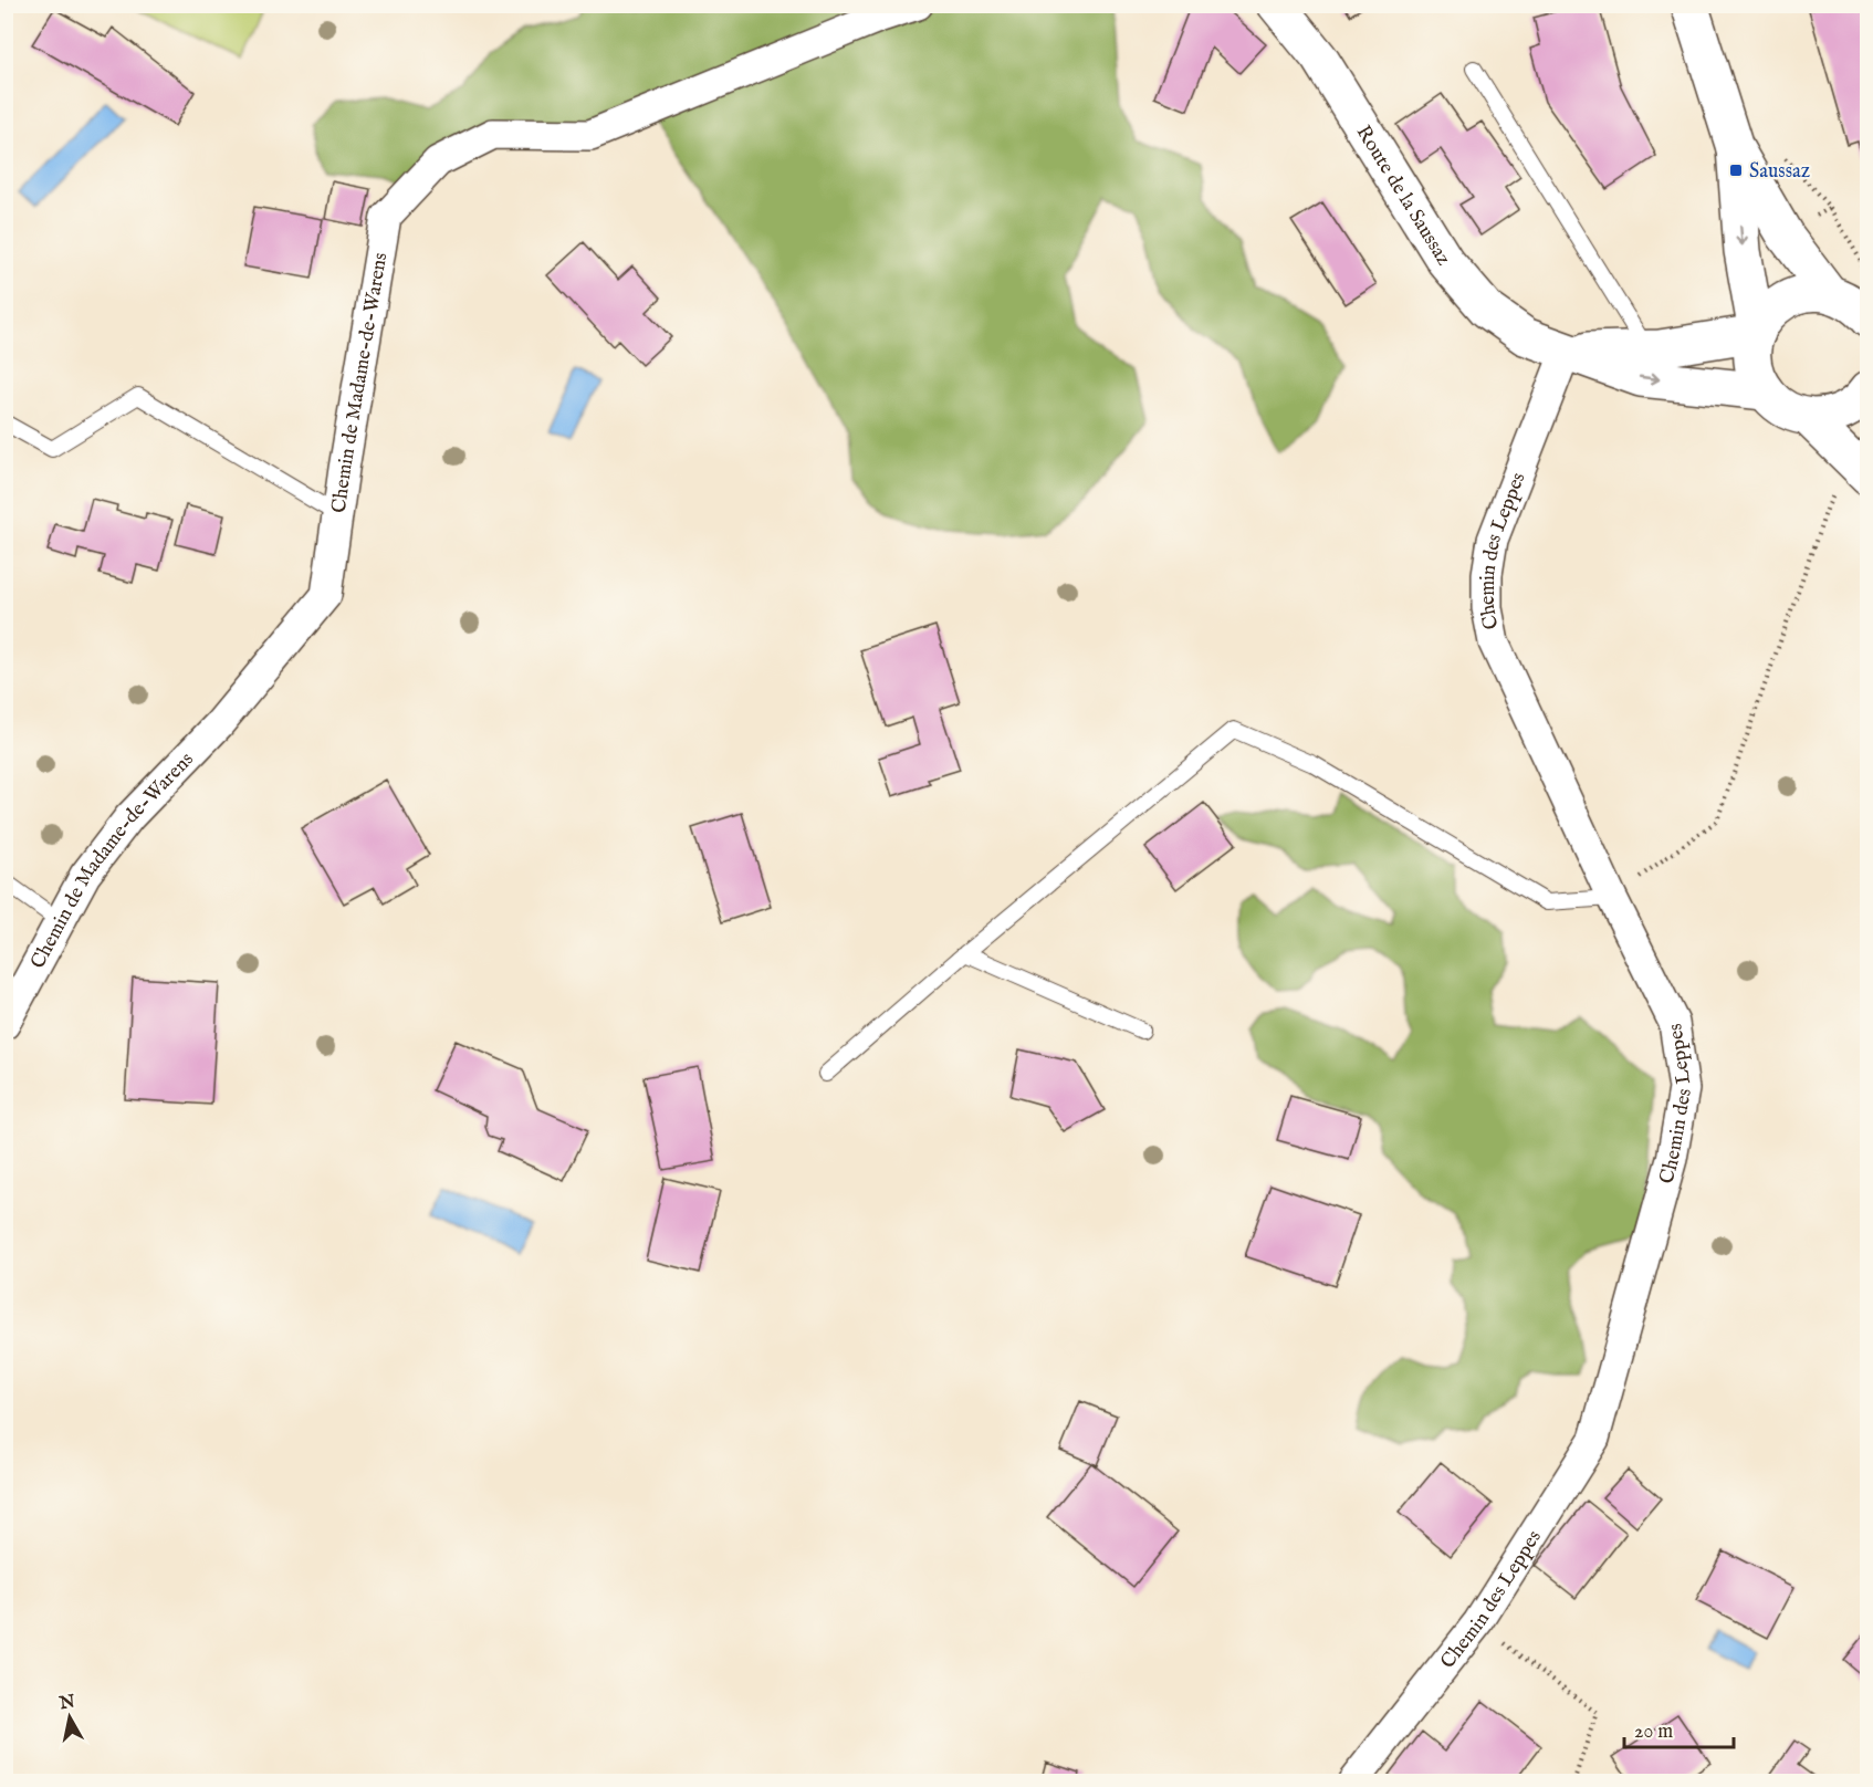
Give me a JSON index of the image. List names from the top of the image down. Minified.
{"streets":{"main road":["Route de la Saussaz"],"street":["Chemin de Madame-de-Warens","Chemin des Leppes"]},"crossings":[["Route de la Saussaz","Chemin des Leppes"]],"places":{"transit":["Saussaz"]},"scale_bar":"20 m","north":"top"}
